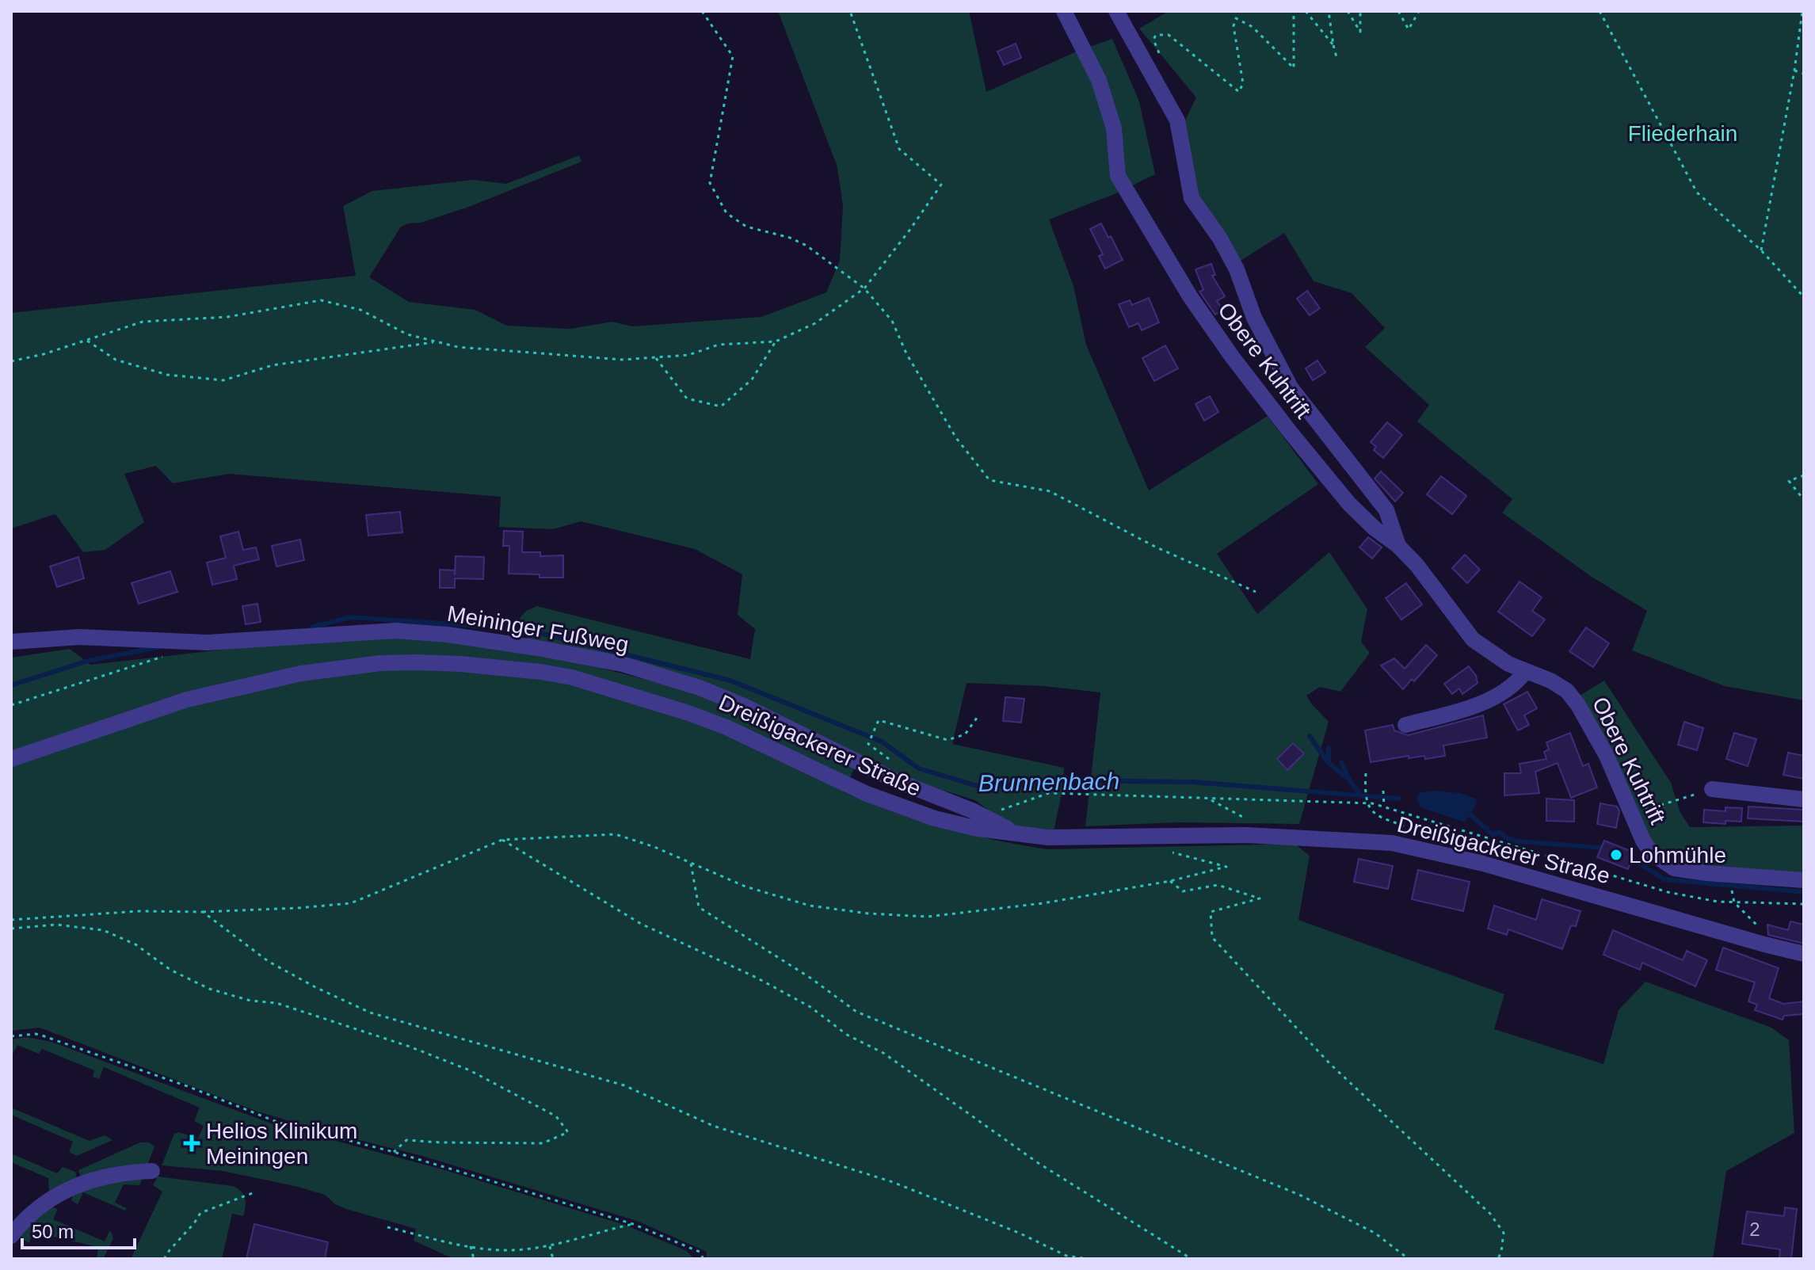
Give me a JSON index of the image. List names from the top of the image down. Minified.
{"streets":{"street":["Obere Kuhtrift","Meininger Fußweg","Dreißigackerer Straße"]},"crossings":[["Meininger Fußweg","Dreißigackerer Straße"]],"water":["Brunnenbach"],"parks":["Fliederhain"],"places":{"other":["Lohmühle"],"health":["Helios Klinikum Meiningen"]},"house_numbers":["2"],"scale_bar":"50 m"}
